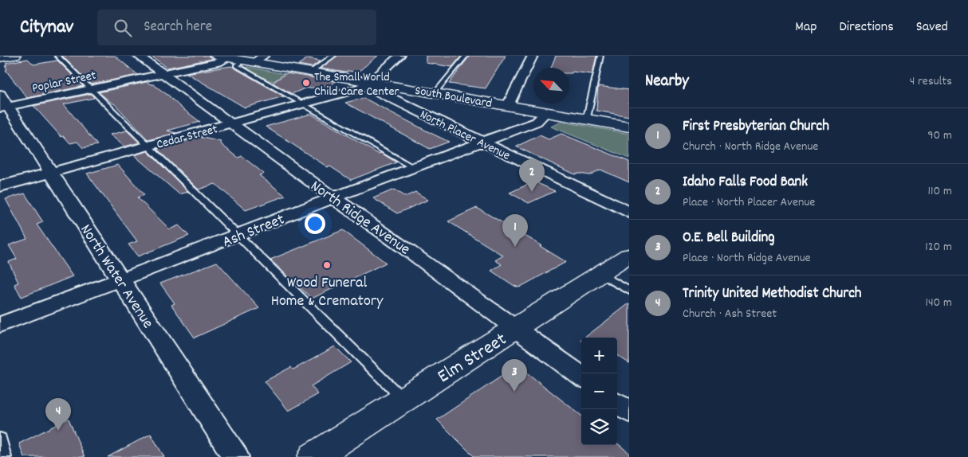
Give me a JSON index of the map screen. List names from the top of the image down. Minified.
{"streets":{"street":["Poplar Street","South Boulevard","North Placer Avenue","Cedar Street","North Ridge Avenue","Ash Street","North Water Avenue","Elm Street"]},"crossings":[["Poplar Street","South Boulevard"],["Poplar Street","North Ridge Avenue"],["Poplar Street","North Water Avenue"],["South Boulevard","North Placer Avenue"],["South Boulevard","Cedar Street"],["South Boulevard","Ash Street"],["North Placer Avenue","Cedar Street"],["North Placer Avenue","Ash Street"],["Cedar Street","North Ridge Avenue"],["Cedar Street","North Water Avenue"],["North Ridge Avenue","Ash Street"],["North Ridge Avenue","Elm Street"],["Ash Street","North Water Avenue"]],"places":["The Small World Child Care Center","Wood Funeral Home & Crematory"],"north":"top left","page":{"header":"Citynav","search":"Search here","nav":["Map","Directions","Saved"],"heading":["Nearby","4 results"],"list":[{"mark":"1","name":"First Presbyterian Church","note":"Church · North Ridge Avenue","value":"90 m"},{"mark":"2","name":"Idaho Falls Food Bank","note":"Place · North Placer Avenue","value":"110 m"},{"mark":"3","name":"O.E. Bell Building","note":"Place · North Ridge Avenue","value":"120 m"},{"mark":"4","name":"Trinity United Methodist Church","note":"Church · Ash Street","value":"140 m"}],"pins":["2","1","3","4"],"map_buttons":["+","−"]}}
